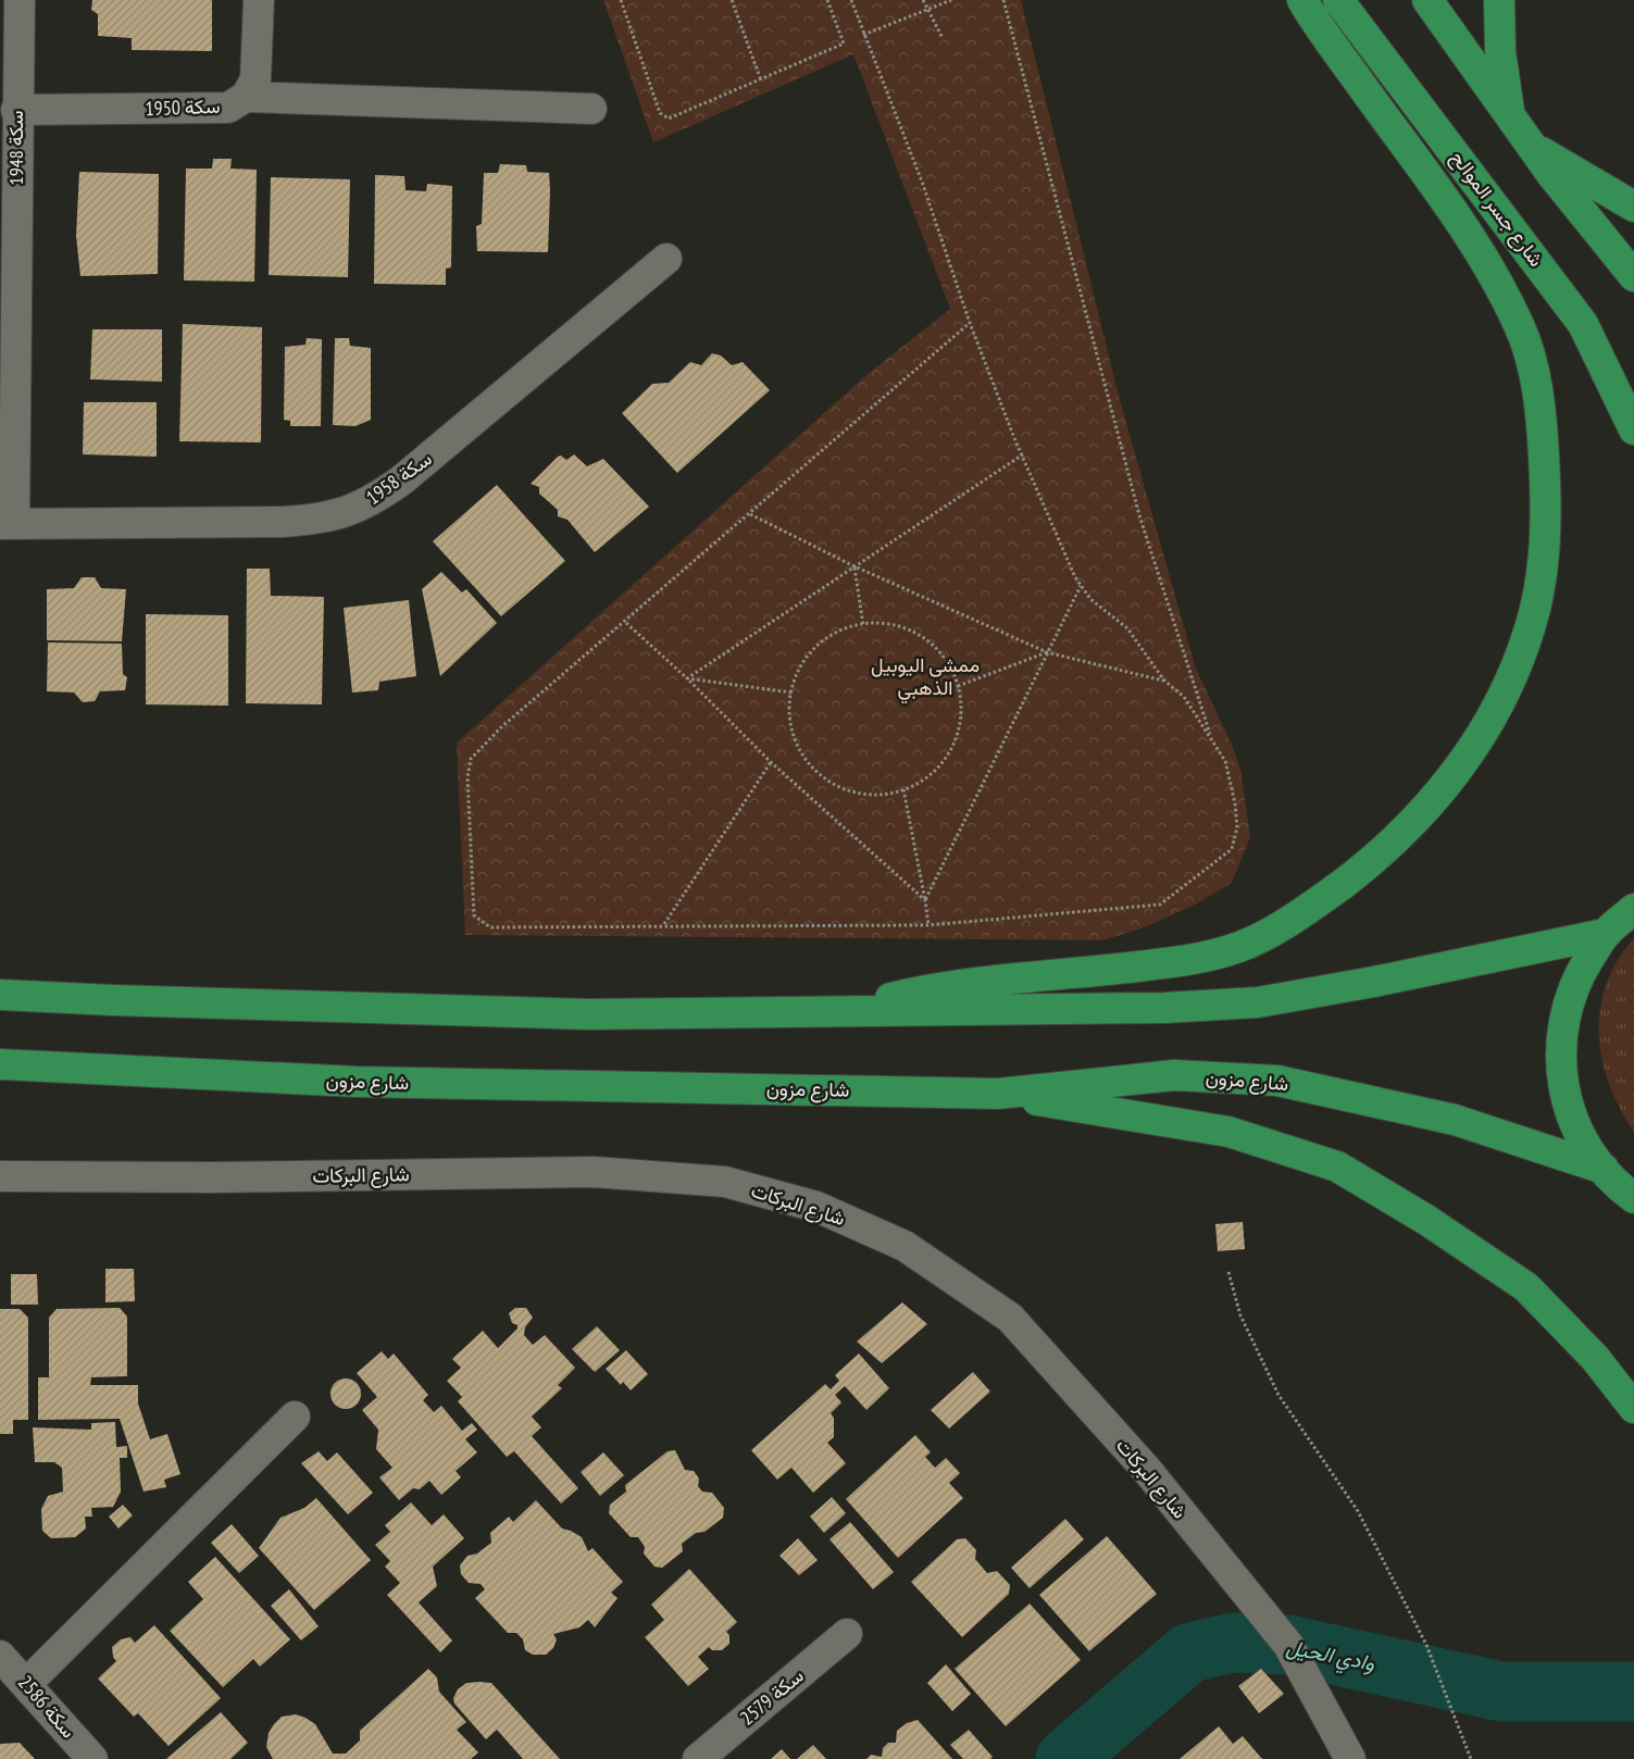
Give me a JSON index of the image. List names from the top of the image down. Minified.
{"streets":{"main road":["شارع جسر الموالح","شارع مزون"],"street":["سكة 1950","سكة 1948","سكة 1958","شارع البركات","سكة 2579","سكة 2586"]},"crossings":[["سكة 1950","سكة 1948"],["سكة 1948","سكة 1958"]],"water":["وادي الحيل"],"parks":["ممشى اليوبيل الذهبي"]}
